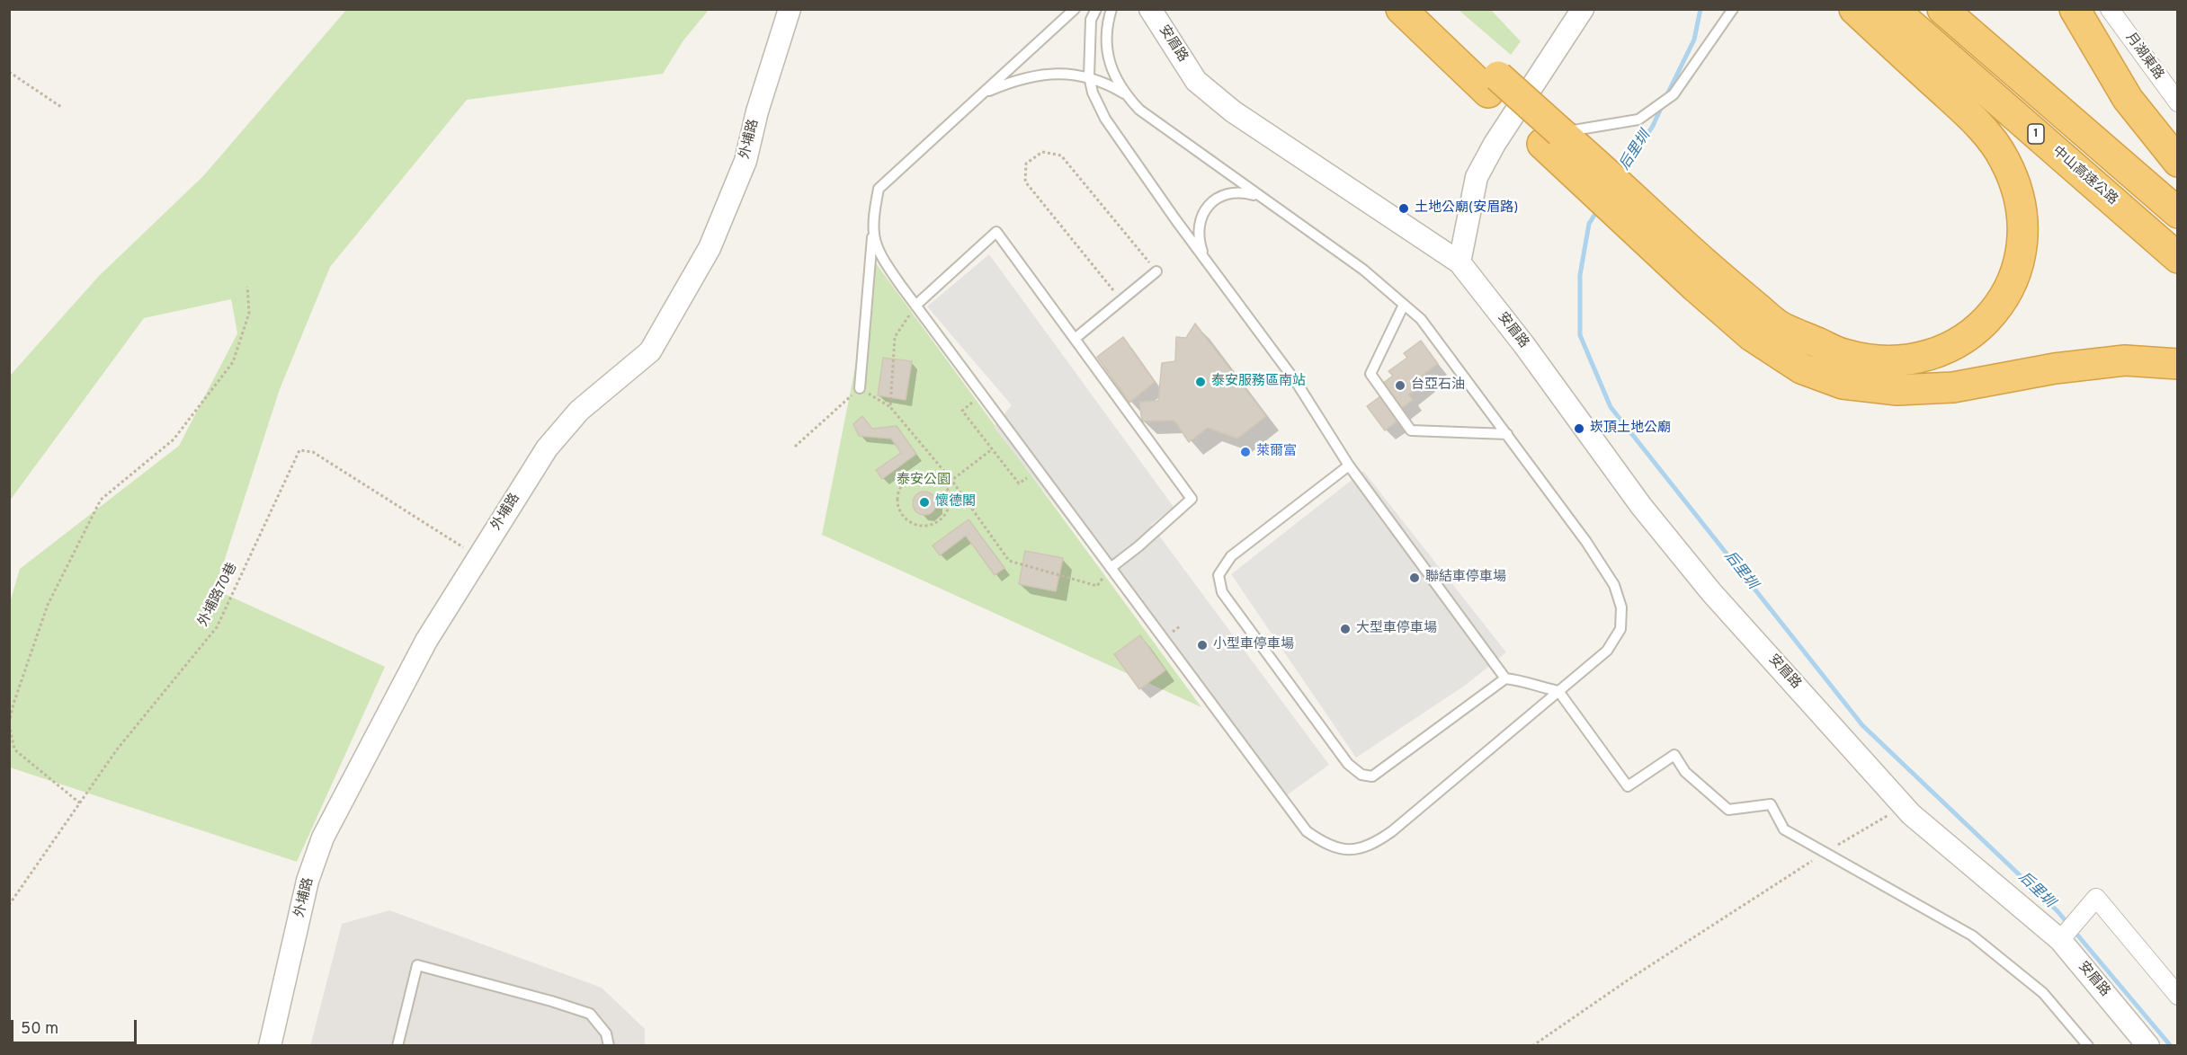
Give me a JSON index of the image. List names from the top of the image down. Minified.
{"streets":{"highway":["1","中山高速公路"],"street":["安眉路","月湖東路","外埔路"],"path":["外埔路70巷"]},"crossings":[["外埔路","外埔路70巷"]],"water":["后里圳"],"parks":["泰安公園"],"places":["土地公廟(安眉路)","泰安服務區南站","台亞石油","崁頂土地公廟","萊爾富","懷德閣","聯結車停車場","大型車停車場","小型車停車場"],"scale_bar":"50 m"}
